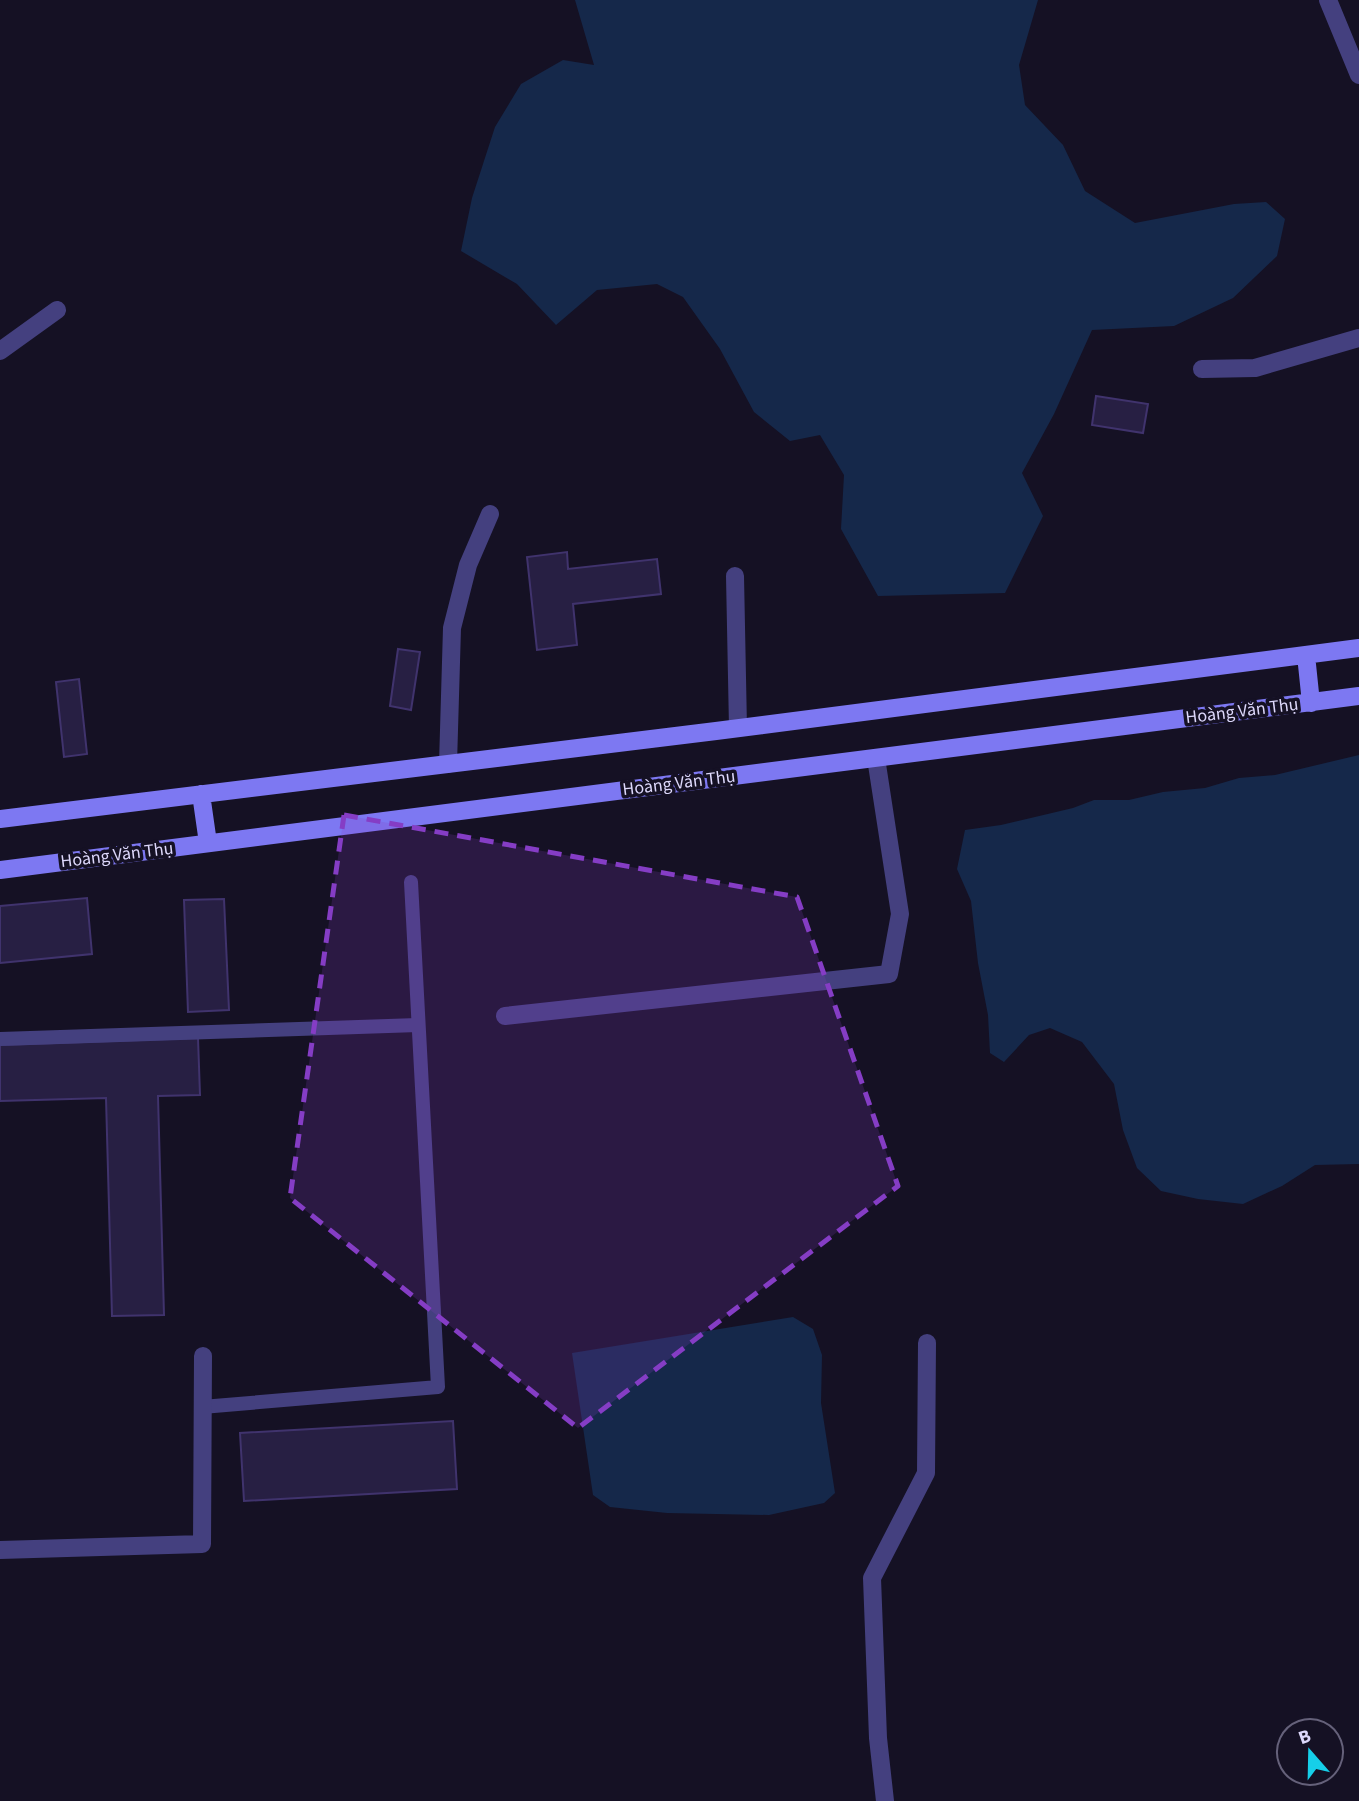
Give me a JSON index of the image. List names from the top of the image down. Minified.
{"streets":{"main road":["Hoàng Văn Thụ"]},"north":"top"}
